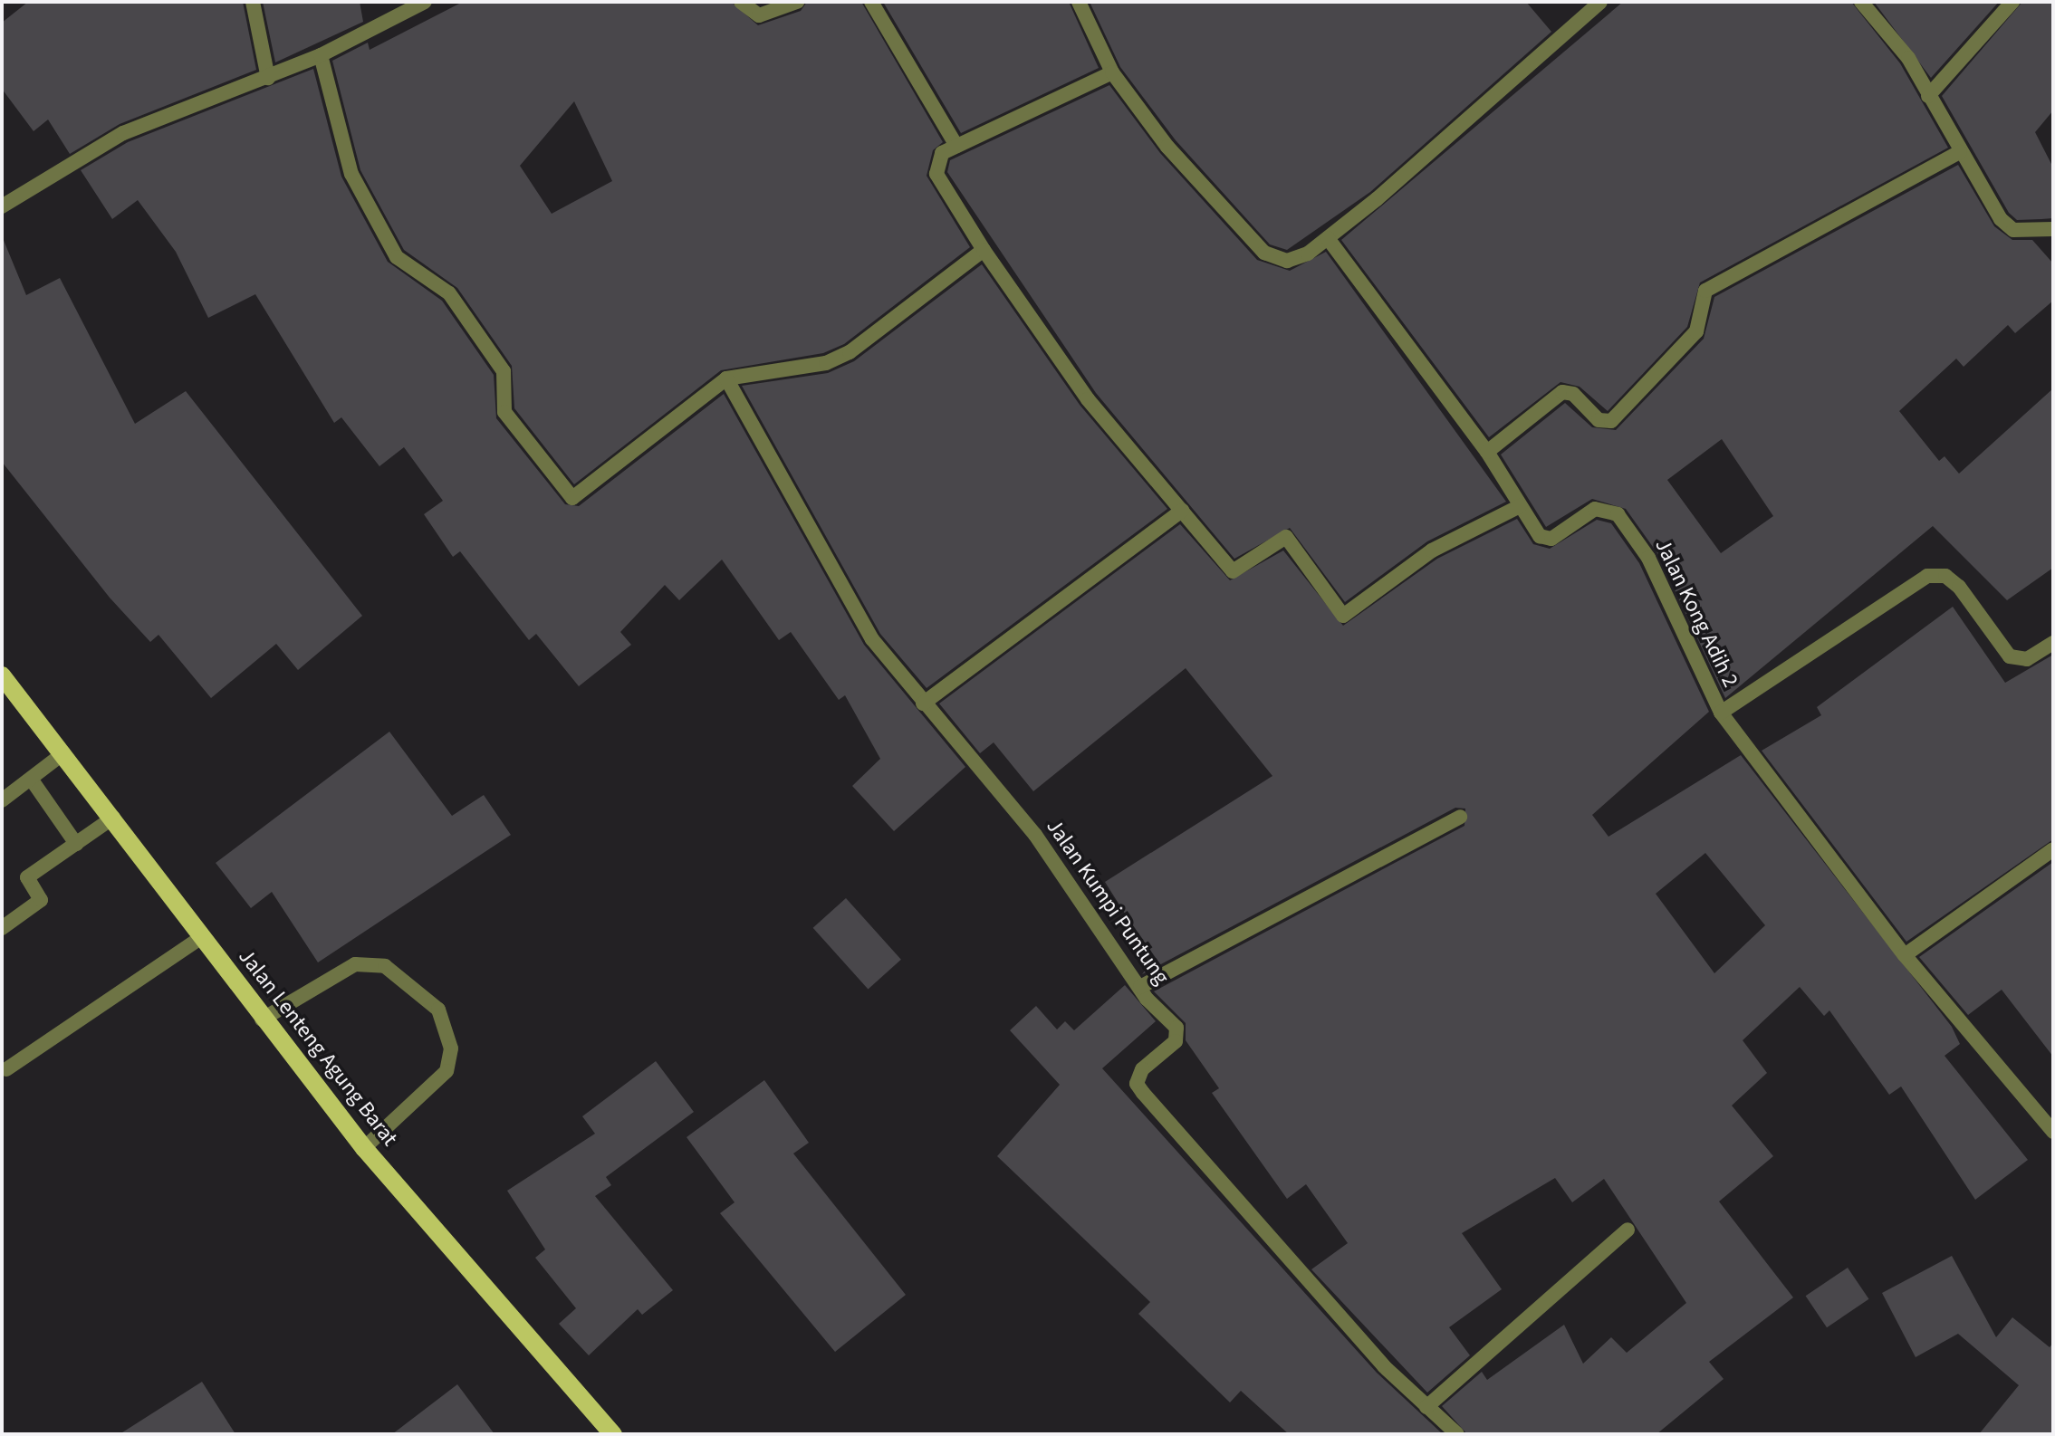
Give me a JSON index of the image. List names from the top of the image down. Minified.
{"streets":{"main road":["Jalan Lenteng Agung Barat"],"street":["Jalan Kong Adih 2","Jalan Kumpi Puntung"]}}
